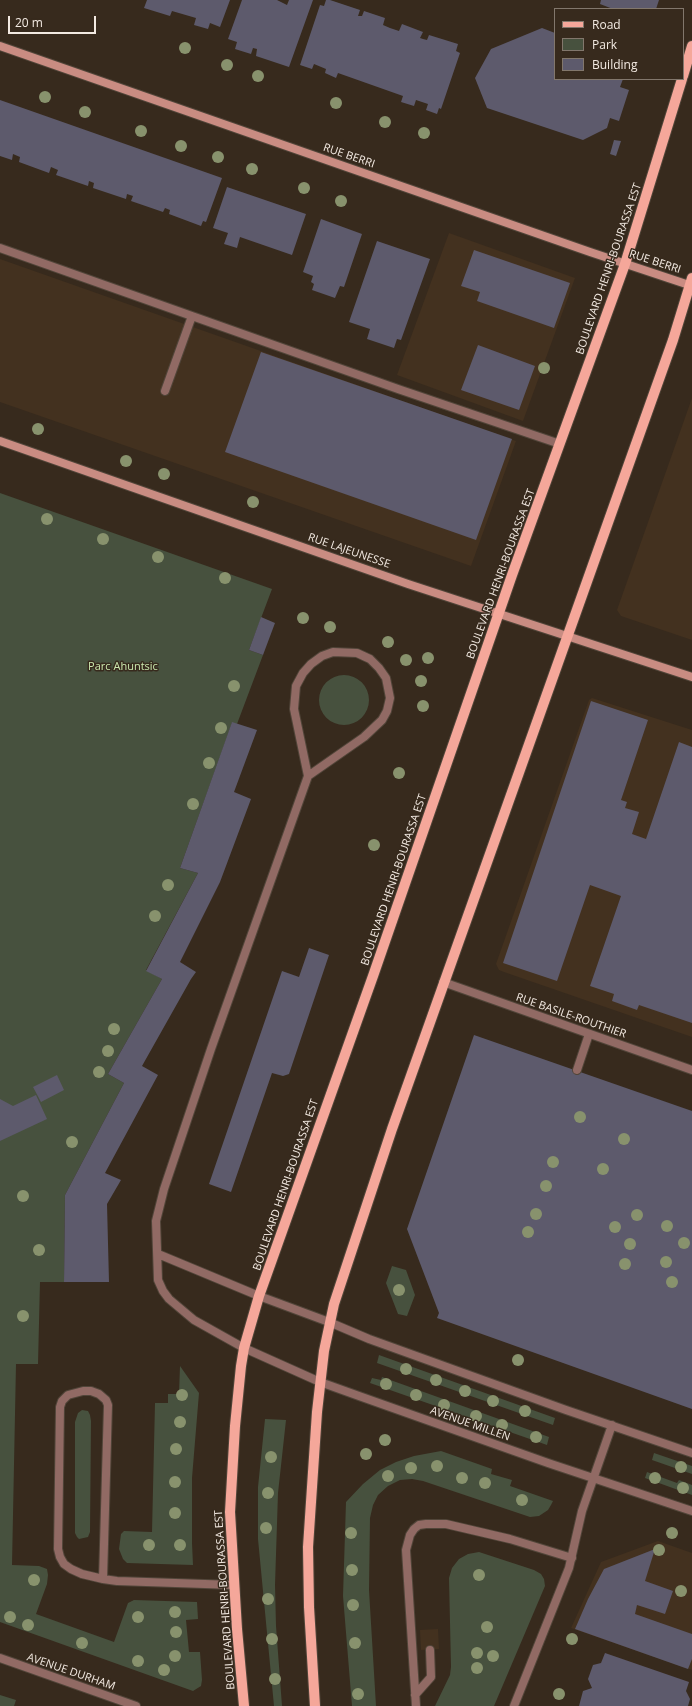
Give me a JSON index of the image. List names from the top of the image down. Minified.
{"streets":{"main road":["RUE BERRI","BOULEVARD HENRI-BOURASSA EST","RUE LAJEUNESSE"],"street":["RUE BASILE-ROUTHIER","AVENUE MILLEN","AVENUE DURHAM"]},"crossings":[["RUE BERRI","BOULEVARD HENRI-BOURASSA EST"],["BOULEVARD HENRI-BOURASSA EST","RUE LAJEUNESSE"],["BOULEVARD HENRI-BOURASSA EST","AVENUE MILLEN"]],"parks":["Parc Ahuntsic"],"legend":["Road","Park","Building"],"scale_bar":"20 m"}
